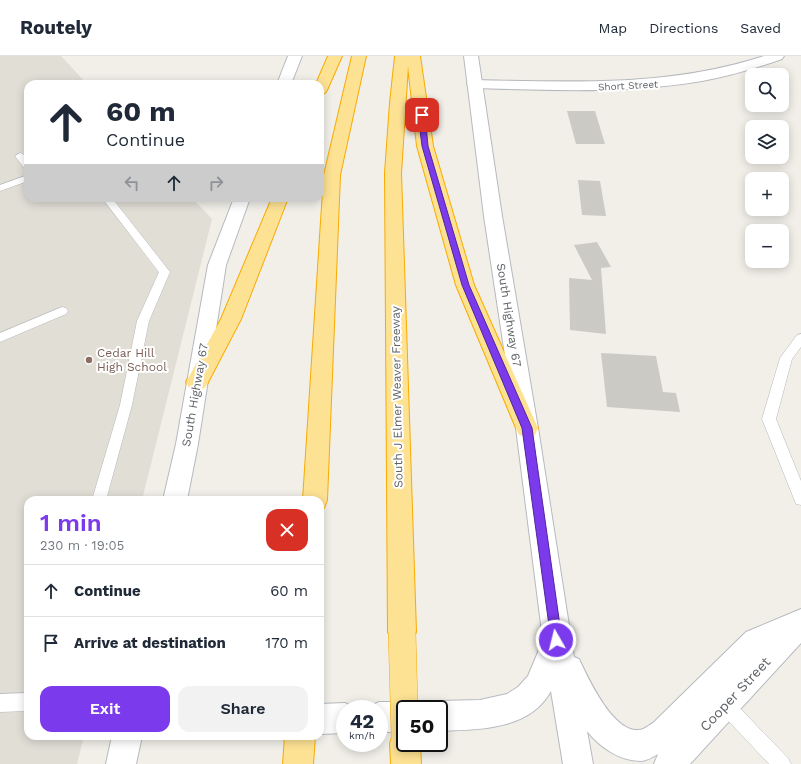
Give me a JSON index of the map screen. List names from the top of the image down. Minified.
{"streets":{"highway":["South J Elmer Weaver Freeway"],"main road":["Short Street","South Highway 67","Cooper Street"]},"crossings":[["Short Street","South Highway 67"]],"places":["Cedar Hill High School"],"page":{"header":"Routely","nav":["Map","Directions","Saved"],"map_buttons":["+","−"],"turn":["60 m","Continue"],"heading":["1 min","230 m · 19:05"],"list":[{"name":"Continue","value":"60 m"},{"name":"Arrive at destination","value":"170 m"}],"buttons":["Exit","Share"],"speed":"42 km/h","limit":"50"}}
